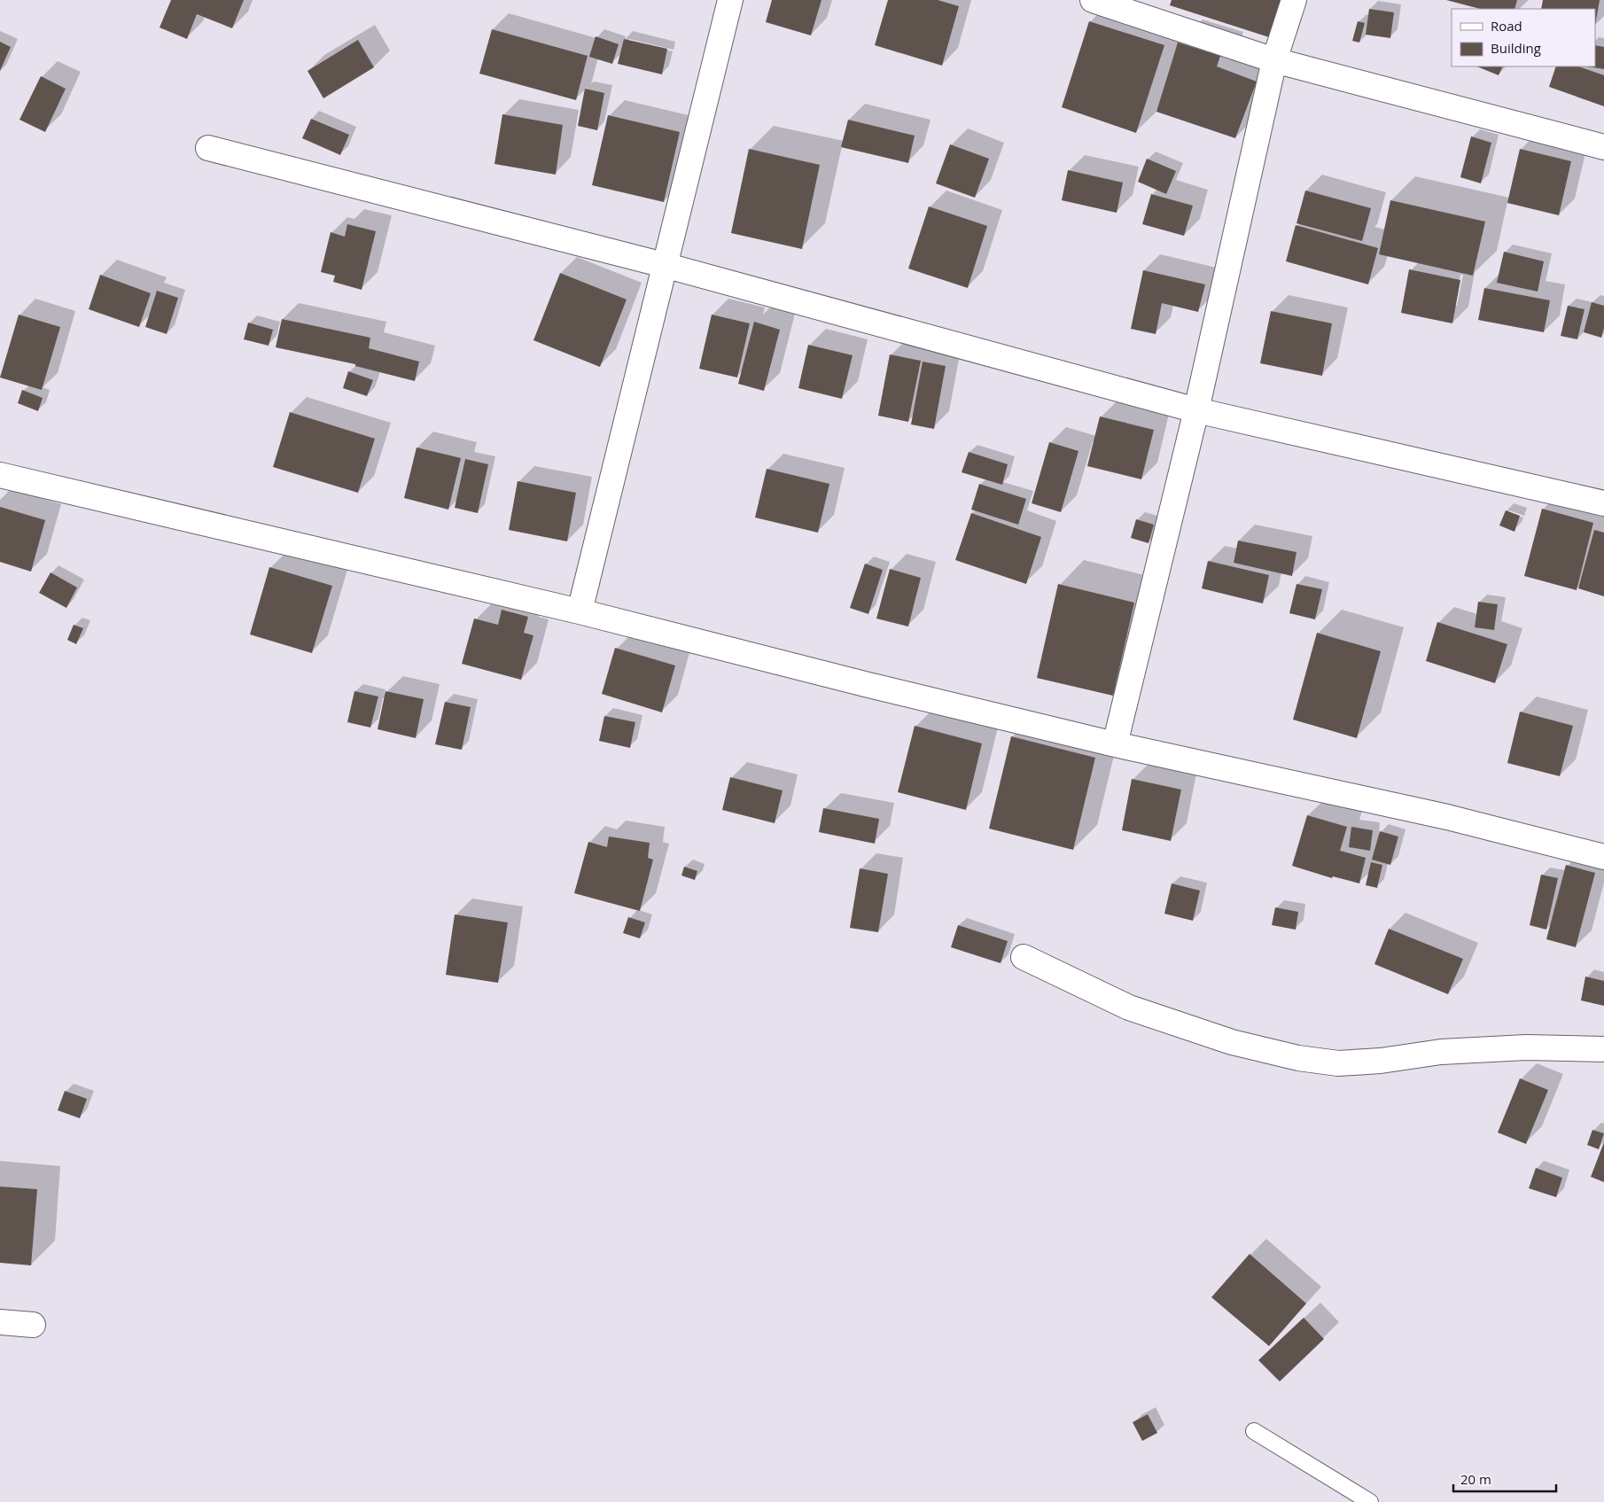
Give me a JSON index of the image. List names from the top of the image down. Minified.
{"legend":["Road","Building"],"scale_bar":"20 m"}
